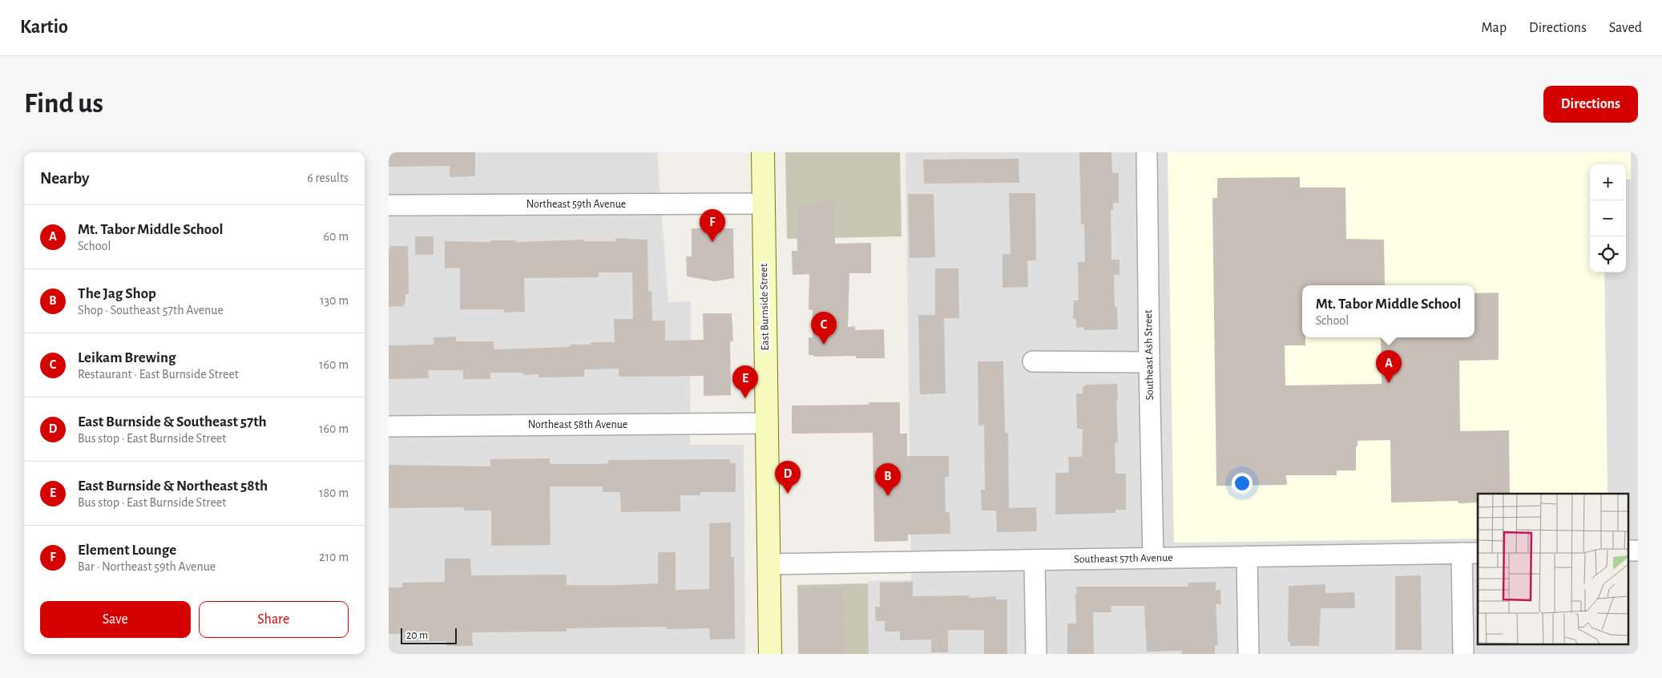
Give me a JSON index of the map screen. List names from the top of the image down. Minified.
{"streets":{"main road":["East Burnside Street"],"street":["Northeast 59th Avenue","Southeast Ash Street","Northeast 58th Avenue","Southeast 57th Avenue"]},"crossings":[["Northeast 59th Avenue","East Burnside Street"],["East Burnside Street","Northeast 58th Avenue"],["East Burnside Street","Southeast 57th Avenue"],["Southeast Ash Street","Southeast 57th Avenue"]],"scale_bar":"20 m","page":{"header":"Kartio","nav":["Map","Directions","Saved"],"buttons":["Directions",["Save","Share"]],"title":"Find us","heading":["Nearby","6 results"],"map_buttons":["+","−"],"list":[{"mark":"A","name":"Mt. Tabor Middle School","note":"School","value":"60 m"},{"mark":"B","name":"The Jag Shop","note":"Shop · Southeast 57th Avenue","value":"130 m"},{"mark":"C","name":"Leikam Brewing","note":"Restaurant · East Burnside Street","value":"160 m"},{"mark":"D","name":"East Burnside & Southeast 57th","note":"Bus stop · East Burnside Street","value":"160 m"},{"mark":"E","name":"East Burnside & Northeast 58th","note":"Bus stop · East Burnside Street","value":"180 m"},{"mark":"F","name":"Element Lounge","note":"Bar · Northeast 59th Avenue","value":"210 m"}],"pins":["F","C","A","E","D","B"],"popup":["Mt. Tabor Middle School","School"],"scale":"20 m"}}
